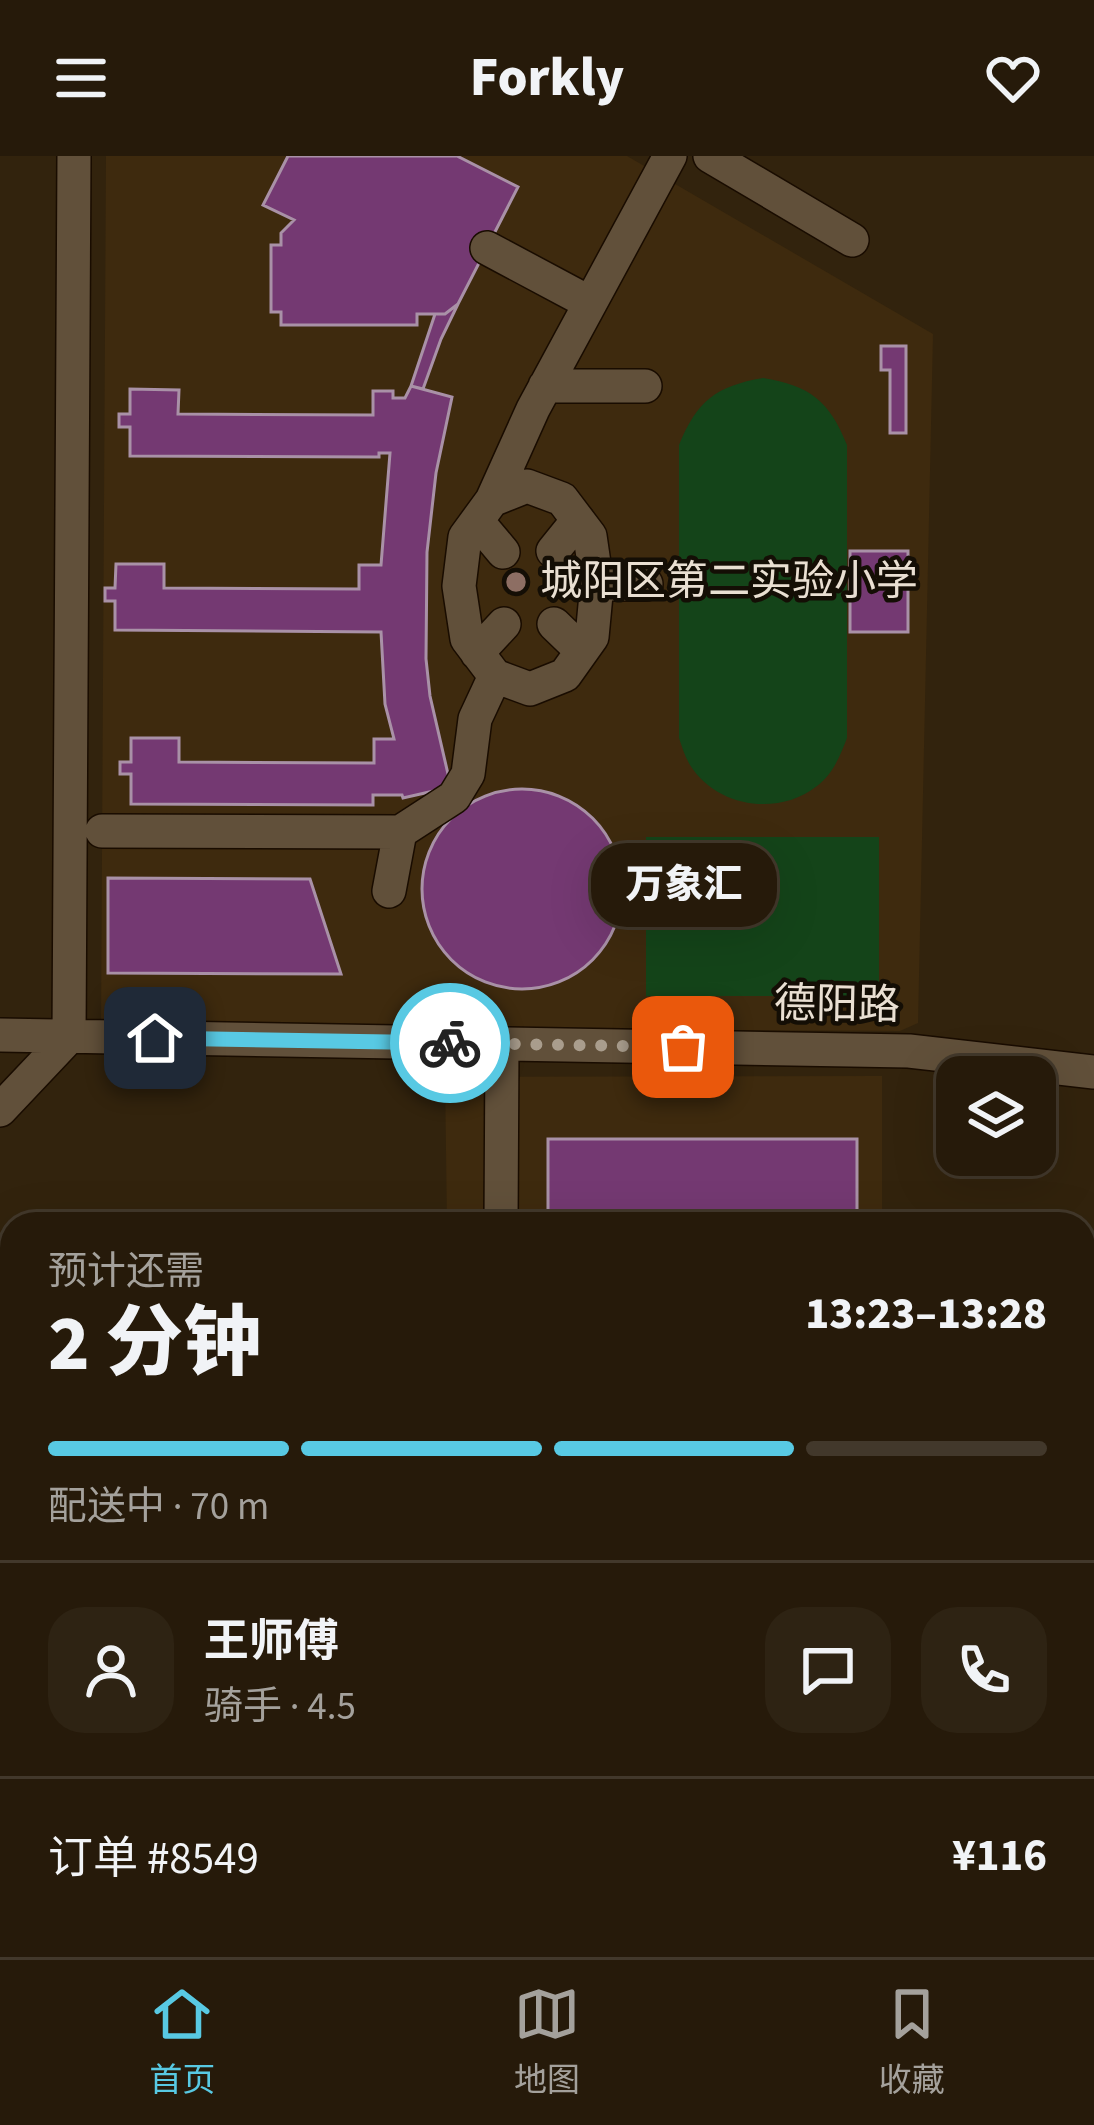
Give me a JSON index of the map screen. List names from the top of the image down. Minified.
{"streets":{"street":["德阳路"]},"places":["城阳区第二实验小学","万象汇"],"page":{"header":"Forkly","bubble":"万象汇","heading":["2 分钟","预计还需","13:23–13:28"],"panel":["王师傅","骑手 · 4.5","订单 #8549","¥116"],"bar":"配送中 · 70 m","tabs":["首页","地图","收藏"]}}
